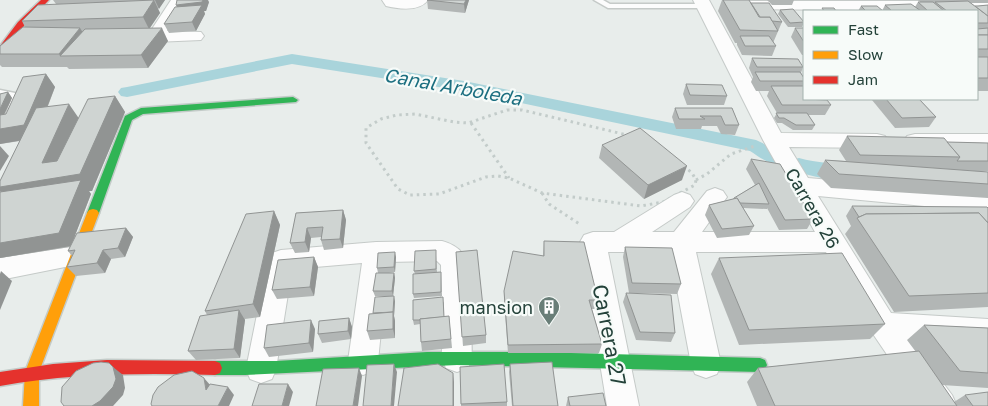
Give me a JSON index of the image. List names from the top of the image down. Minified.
{"streets":{"street":["Carrera 26","Carrera 27"]},"water":["Canal Arboleda"],"places":{"building":["mansion"]},"legend":["Fast","Slow","Jam"]}
